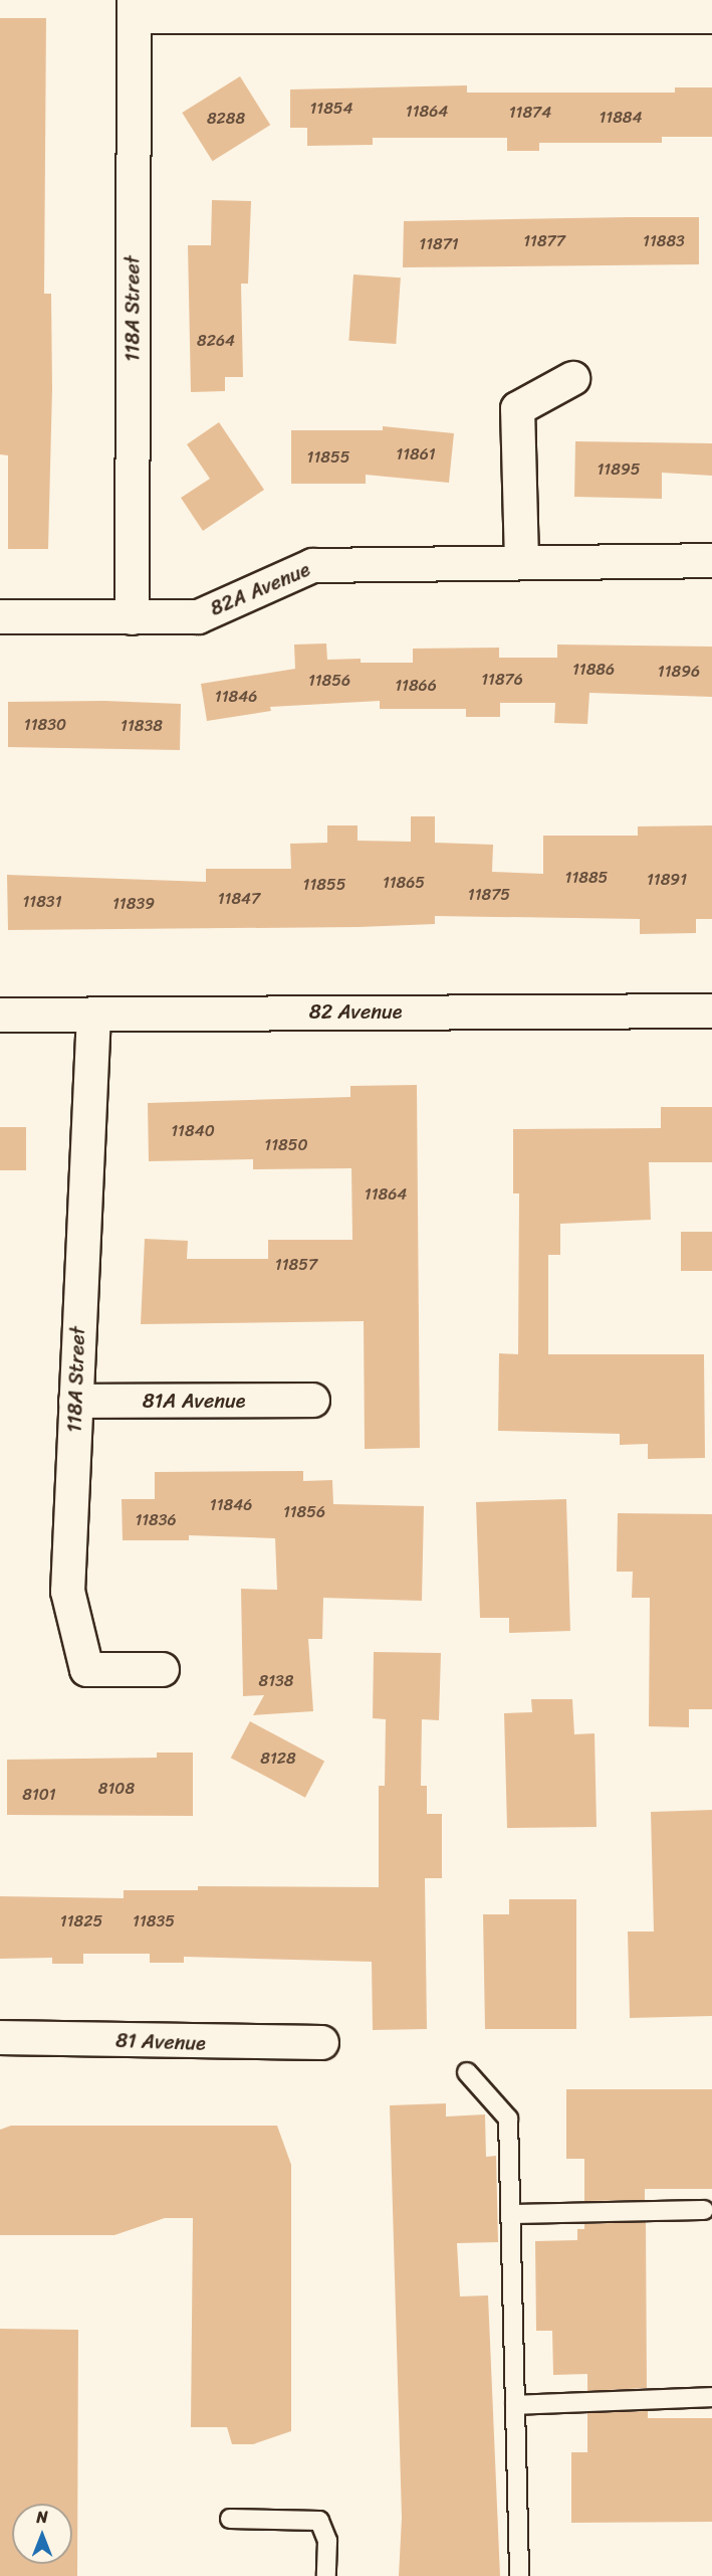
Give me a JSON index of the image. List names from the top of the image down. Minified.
{"streets":{"street":["118A Street","82A Avenue","82 Avenue","81A Avenue","81 Avenue"]},"crossings":[["118A Street","82A Avenue"],["118A Street","82 Avenue"],["118A Street","81A Avenue"]],"house_numbers":["11854","11864","11874","11884","8288","11877","11883","11871","8264","11861","11855","11895","11886","11896","11876","11856","11866","11846","11830","11838","11885","11891","11865","11855","11875","11847","11831","11839","11840","11850","11864","11857","11846","11856","11836","8138","8128","8108","8101","11825","11835"],"north":"top"}
